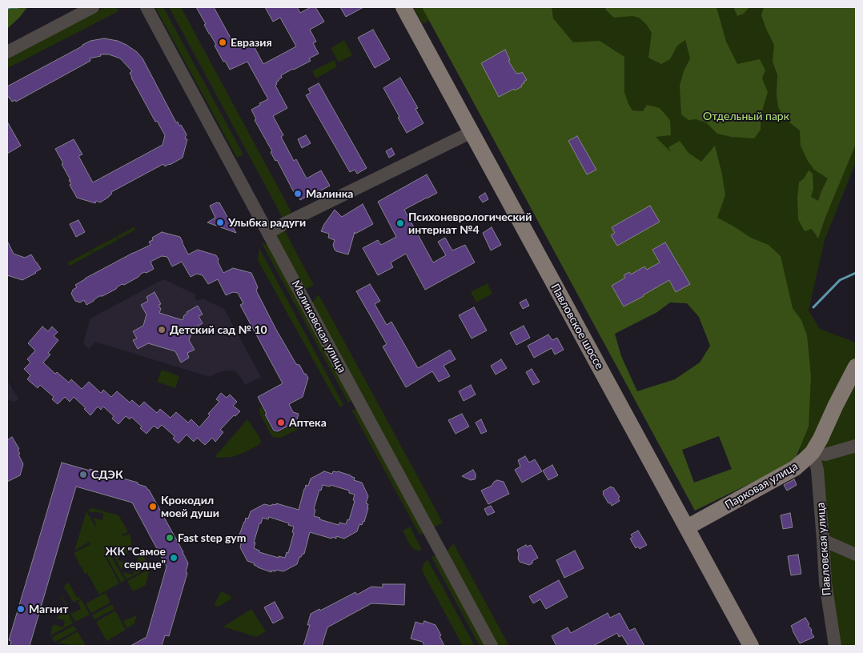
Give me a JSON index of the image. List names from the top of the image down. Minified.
{"streets":{"main road":["Павловское шоссе","Парковая улица"],"street":["Малиновская улица","Павловская улица"]},"crossings":[["Павловское шоссе","Парковая улица"],["Парковая улица","Павловская улица"]],"parks":["Отдельный парк"],"places":["Евразия","Малинка","Улыбка радуги","Психоневрологический интернат №4","Детский сад № 10","Аптека","СДЭК","Крокодил моей души","Fast step gym","ЖК \"Самое сердце\"","Магнит"]}
